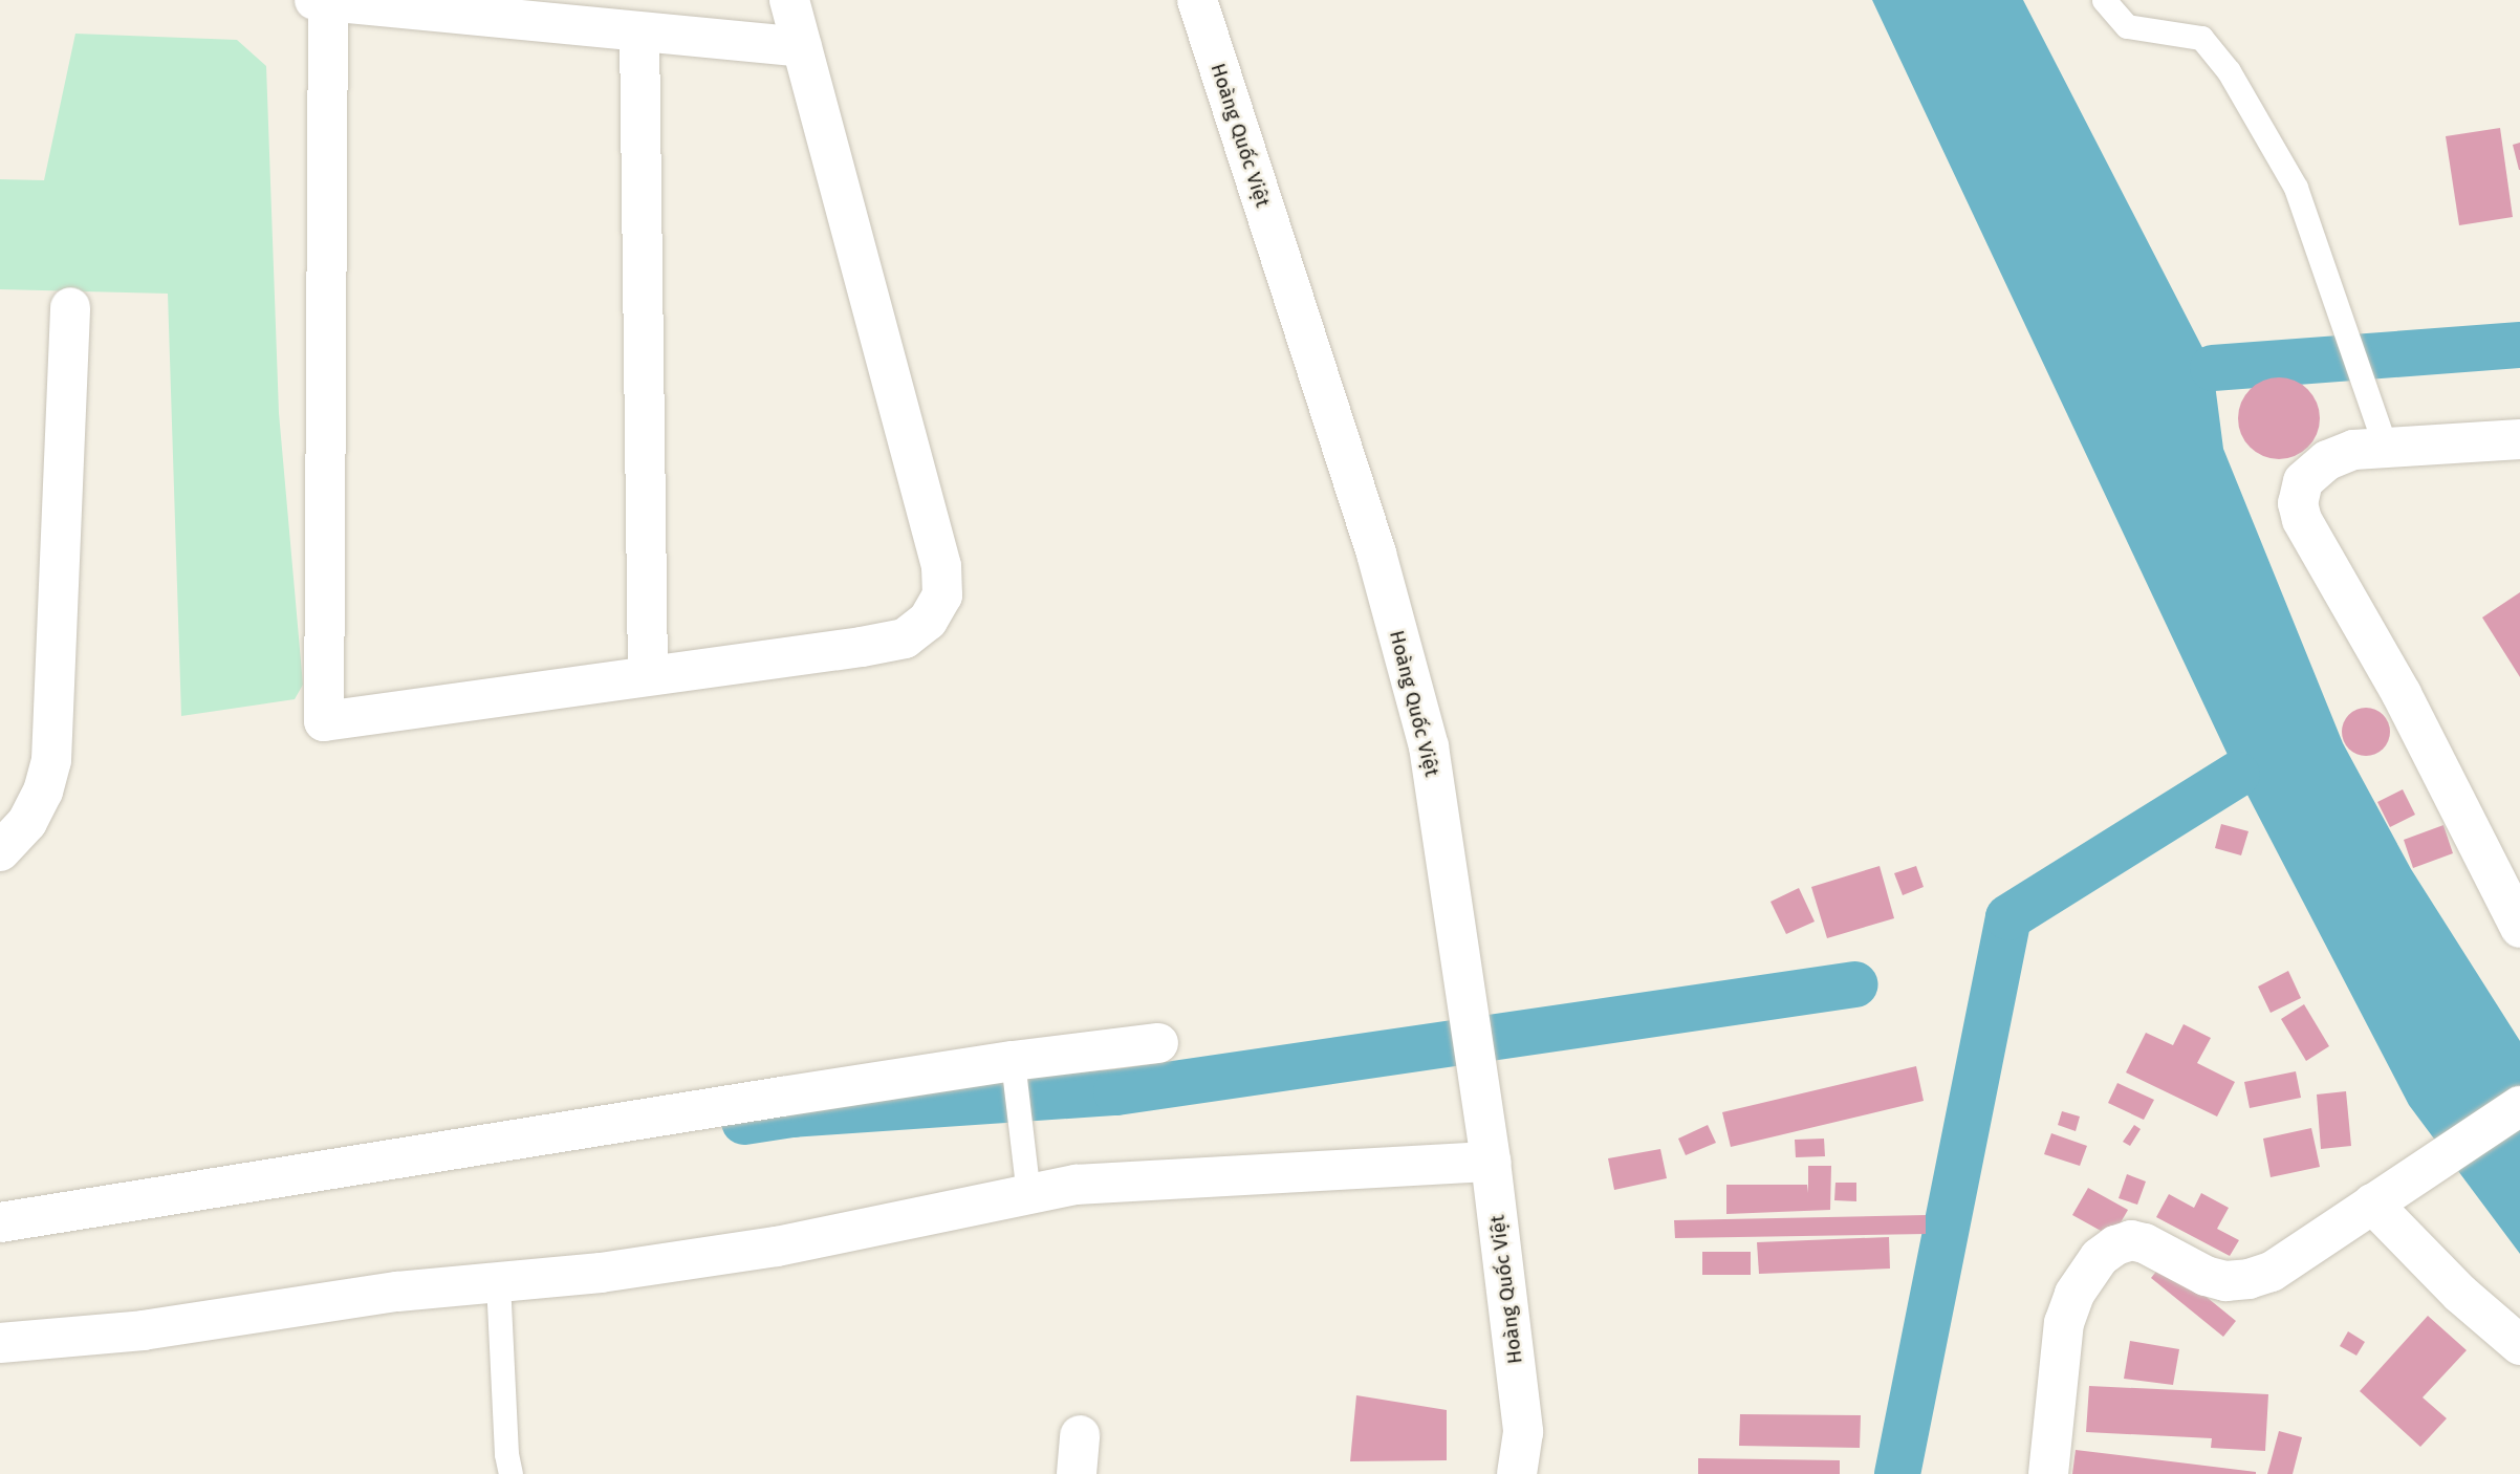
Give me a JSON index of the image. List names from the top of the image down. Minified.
{"streets":{"street":["Hoàng Quốc Việt"]}}
